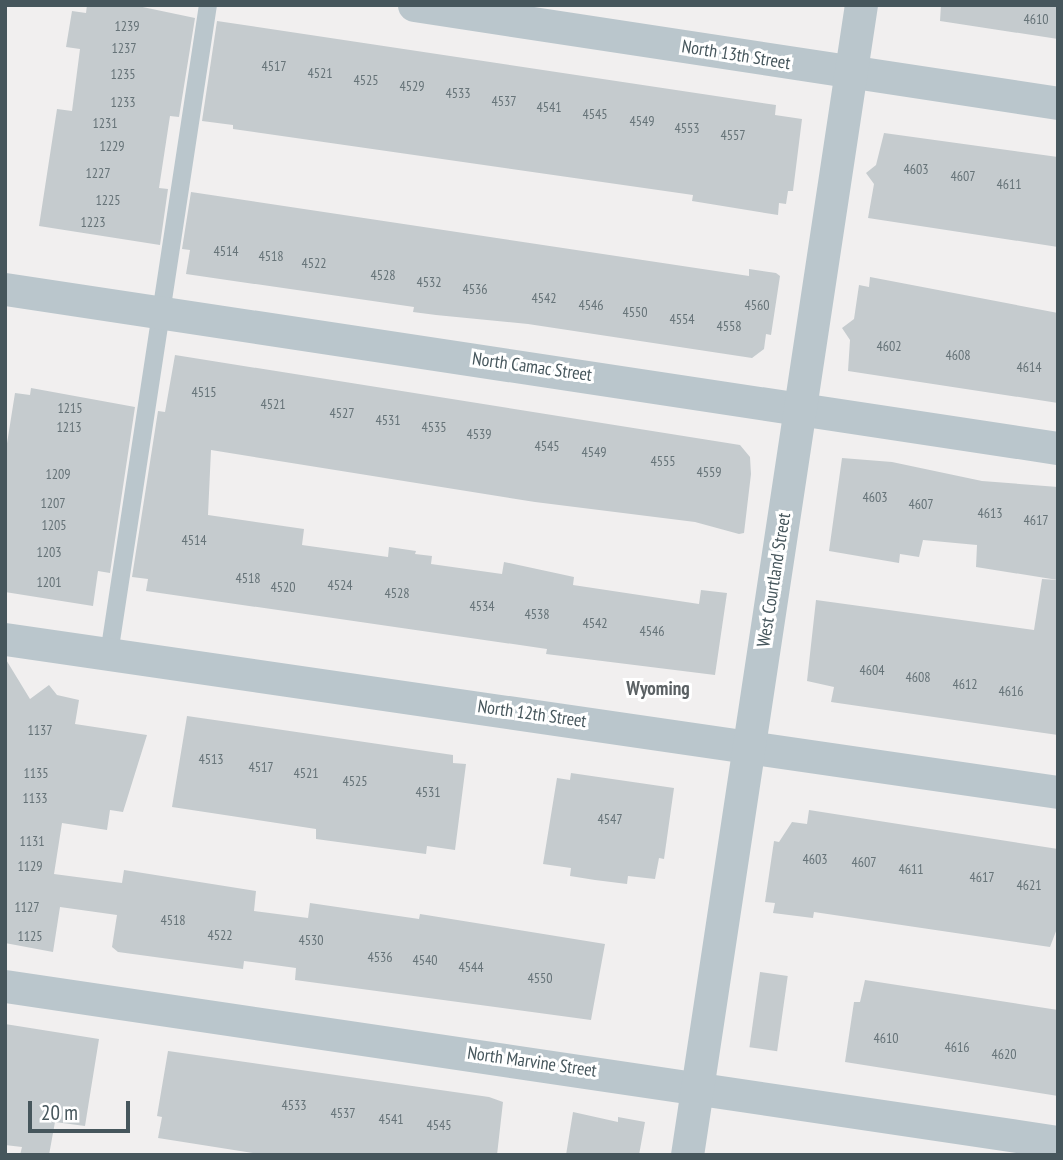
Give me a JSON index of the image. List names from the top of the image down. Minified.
{"streets":{"street":["North 13th Street","North Camac Street","West Courtland Street","North 12th Street","North Marvine Street"]},"crossings":[["North 13th Street","West Courtland Street"],["North Camac Street","West Courtland Street"],["West Courtland Street","North 12th Street"],["West Courtland Street","North Marvine Street"]],"districts":["Wyoming"],"house_numbers":["4610","1239","1237","4517","4521","1235","4525","4529","4533","4537","1233","4541","4545","4549","1231","4553","4557","1229","4603","1227","4607","4611","1225","1223","4514","4518","4522","4528","4532","4536","4542","4546","4560","4550","4554","4558","4602","4608","4614","4515","4521","1215","4527","4531","1213","4535","4539","4545","4549","4555","4559","1209","4603","1207","4607","4613","4617","1205","4514","1203","4518","1201","4524","4520","4528","4534","4538","4542","4546","4604","4608","4612","4616","1137","4513","4517","1135","4521","4525","4531","1133","4547","1131","4603","4607","1129","4611","4617","4621","1127","4518","4522","1125","4530","4536","4540","4544","4550","4610","4616","4620","4533","4537","4541","4545"],"scale_bar":"20 m"}
